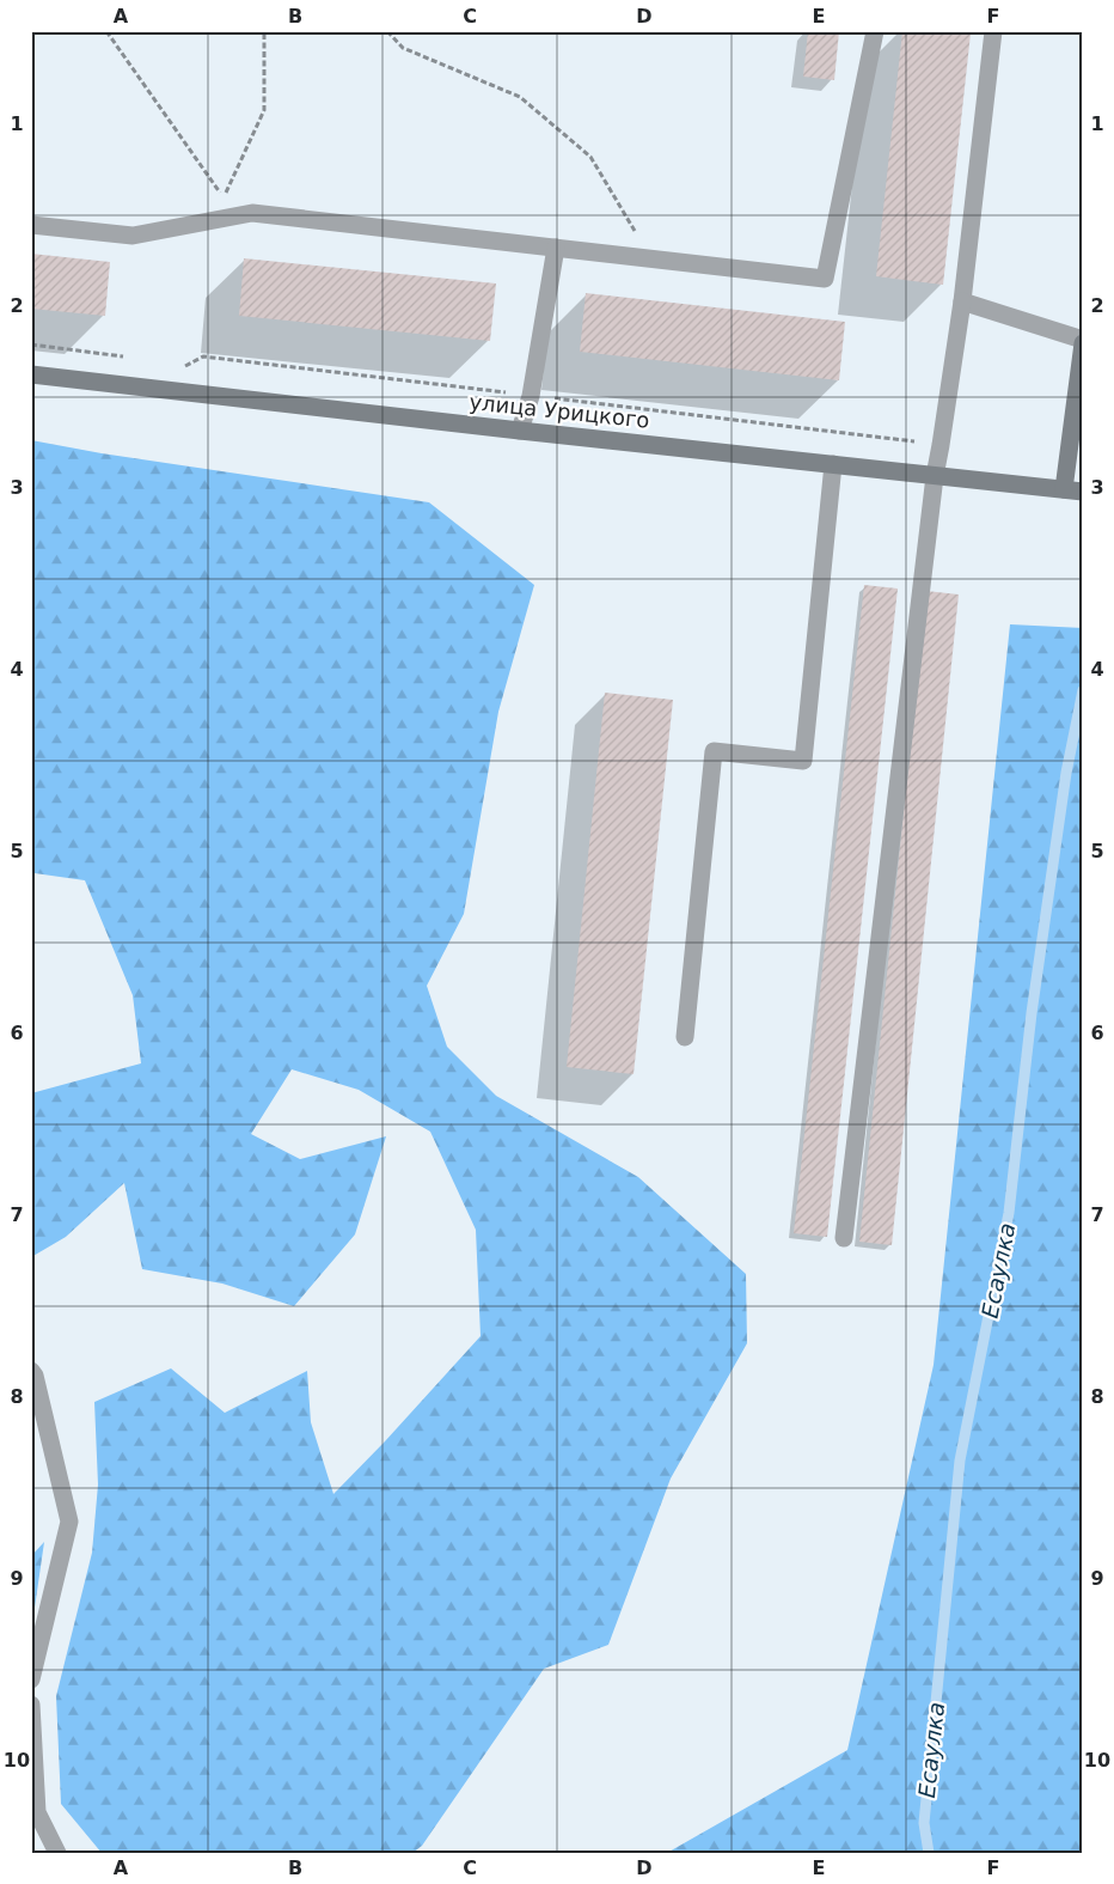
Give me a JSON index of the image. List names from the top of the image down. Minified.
{"streets":{"street":["улица Урицкого"]},"water":["Есаулка"],"grid":{"columns":["A","B","C","D","E","F"],"rows":["1","2","3","4","5","6","7","8","9","10"]}}
